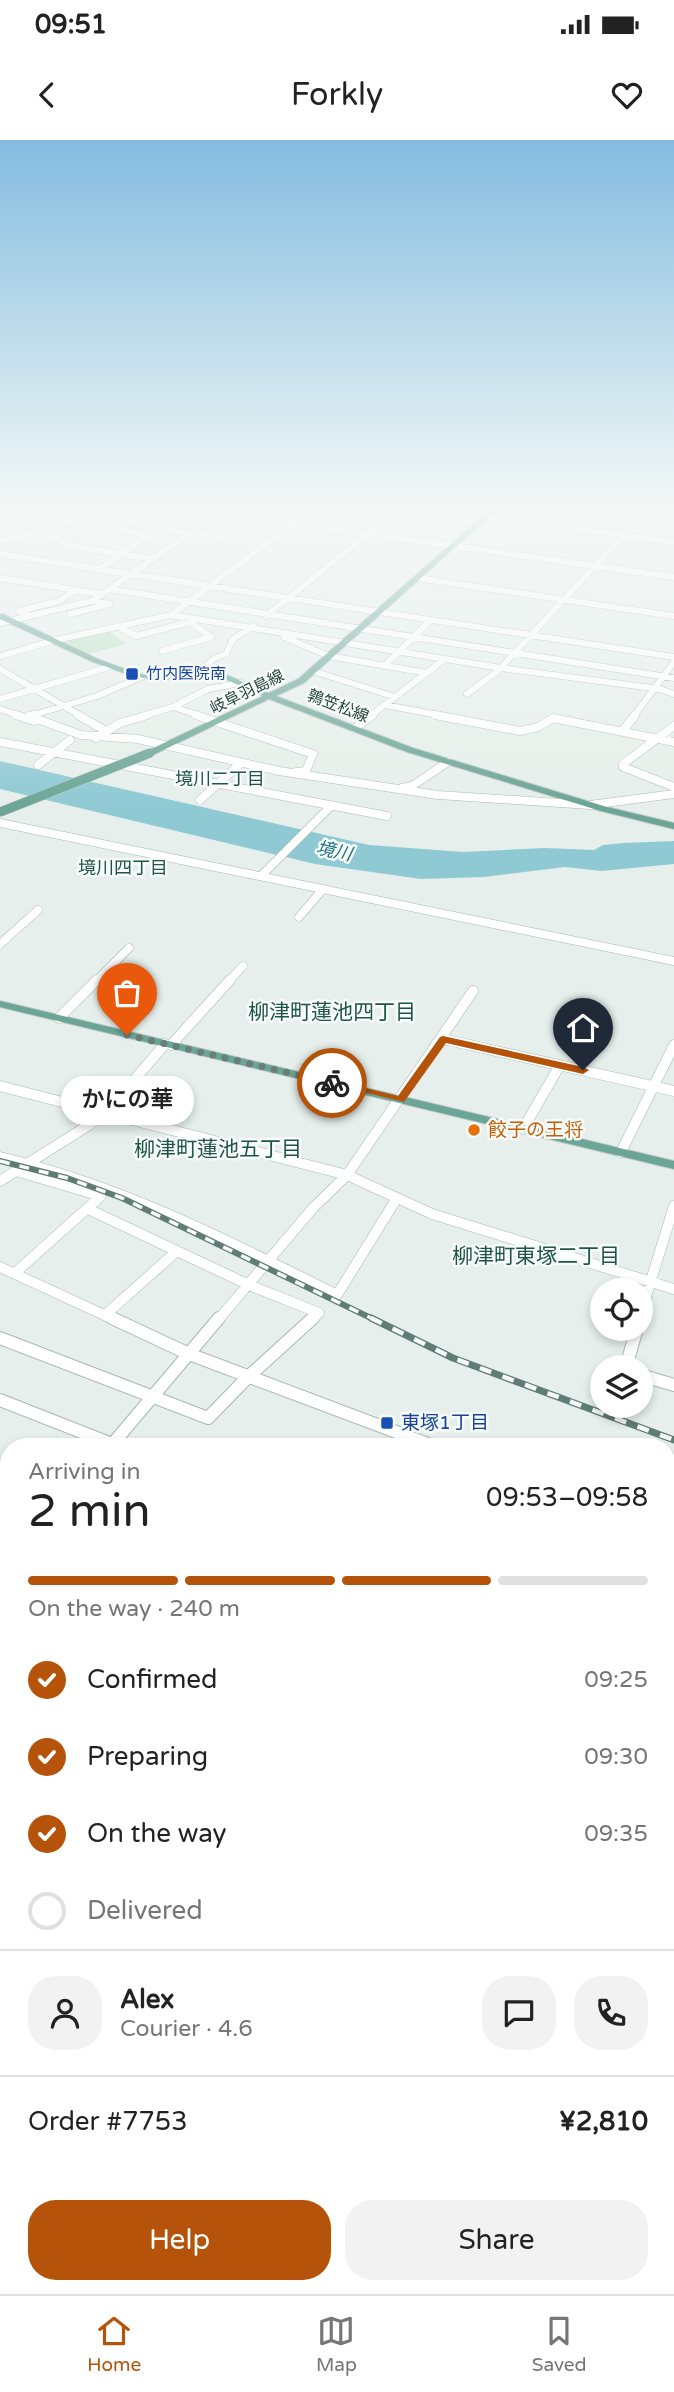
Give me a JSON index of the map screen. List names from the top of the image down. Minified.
{"streets":{"main road":["岐阜羽島線","鶉笠松線"]},"crossings":[["岐阜羽島線","鶉笠松線"]],"districts":["境川二丁目","境川四丁目","柳津町蓮池四丁目","柳津町蓮池五丁目","柳津町東塚二丁目"],"water":["境川"],"places":{"transit":["竹内医院南","東塚1丁目"],"other":["かにの華","餃子の王将"]},"page":{"status":"09:51","header":"Forkly","bubble":"かにの華","heading":["2 min","Arriving in","09:53–09:58"],"panel":["Alex","Courier · 4.6","Order #7753","¥2,810"],"bar":"On the way · 240 m","list":[["Confirmed","09:25"],["Preparing","09:30"],["On the way","09:35"],"Delivered"],"buttons":["Help","Share"],"tabs":["Home","Map","Saved"]}}
